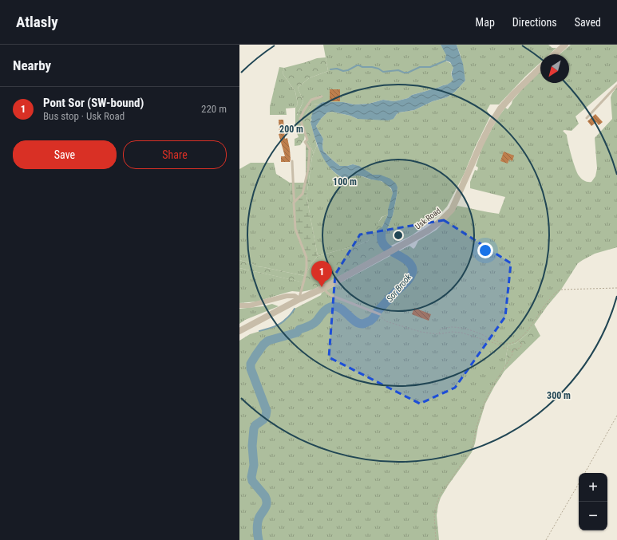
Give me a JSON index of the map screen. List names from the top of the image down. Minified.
{"streets":{"street":["Usk Road"]},"water":["Sor Brook"],"north":"bottom left","page":{"header":"Atlasly","nav":["Map","Directions","Saved"],"heading":"Nearby","list":[{"mark":"1","name":"Pont Sor (SW-bound)","note":"Bus stop · Usk Road","value":"220 m"}],"buttons":["Save","Share"],"pins":"1","map_buttons":["+","−"]},"rings":["200 m","100 m","300 m"]}
